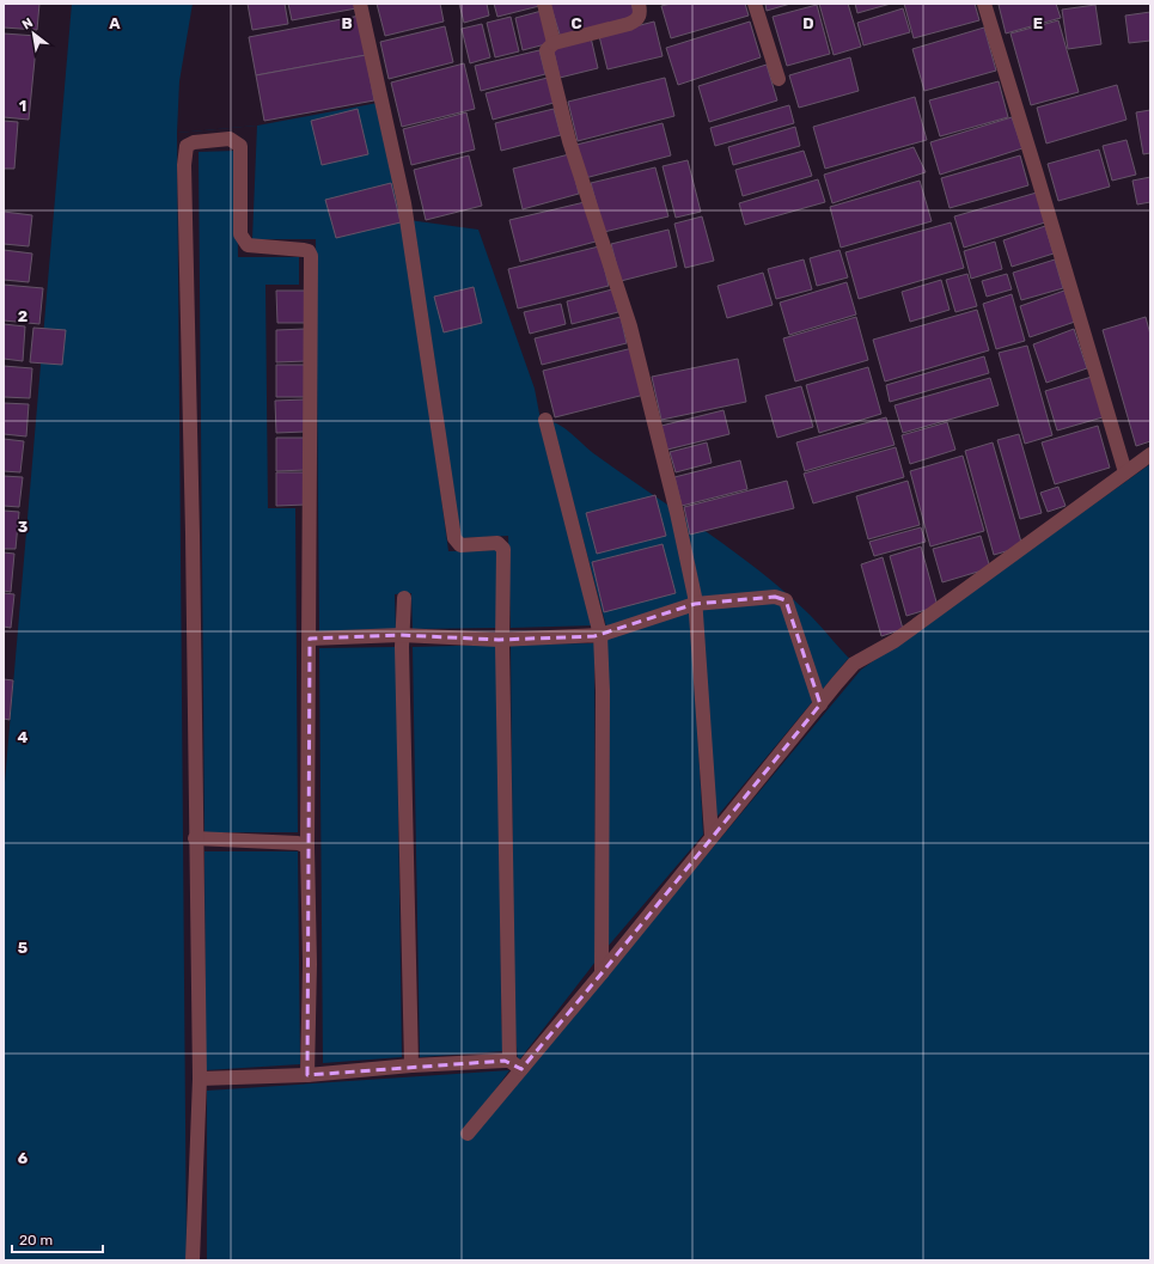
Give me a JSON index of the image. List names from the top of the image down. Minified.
{"scale_bar":"20 m","north":"top left","grid":{"columns":["A","B","C","D","E"],"rows":["1","2","3","4","5","6"]}}
